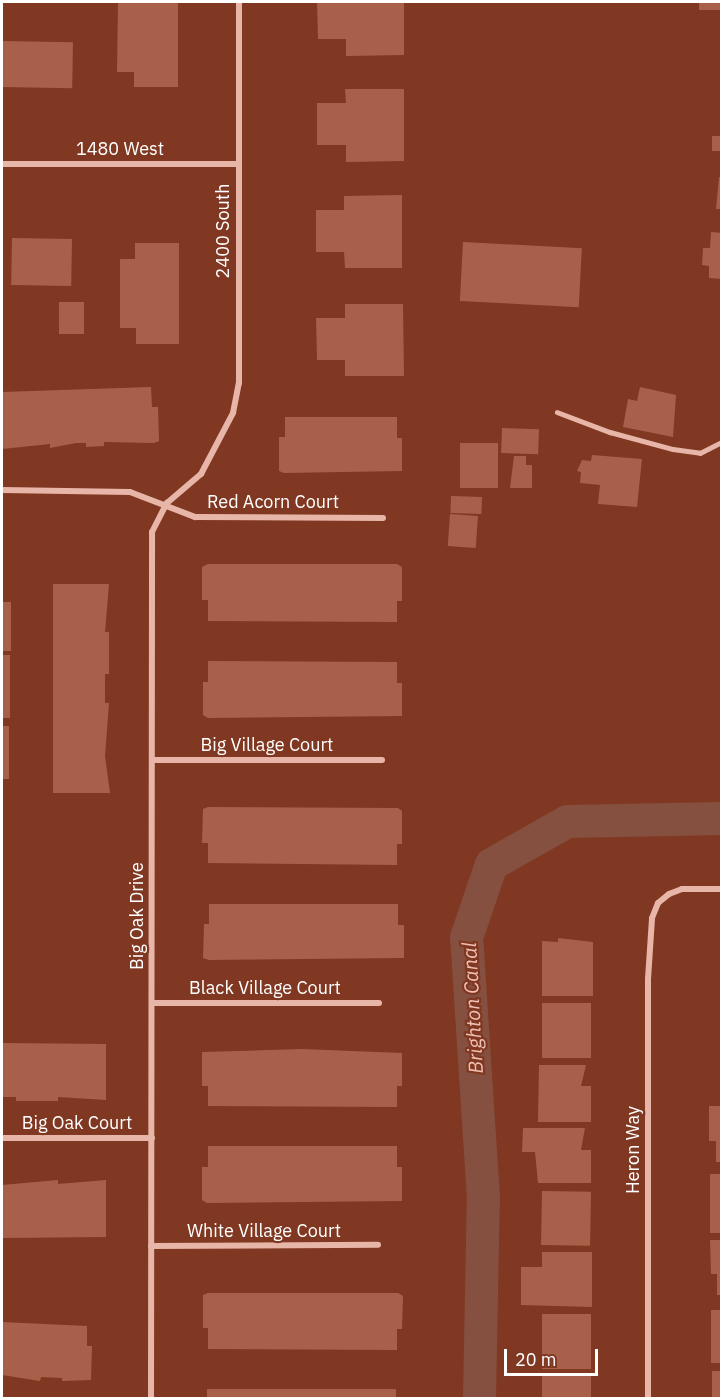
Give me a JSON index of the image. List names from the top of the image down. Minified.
{"streets":{"street":["1480 West","2400 South","Red Acorn Court","Big Village Court","Big Oak Drive","Black Village Court","Big Oak Court","Heron Way","White Village Court"]},"crossings":[["1480 West","2400 South"],["2400 South","Big Oak Drive"],["Red Acorn Court","Big Oak Drive"],["Big Village Court","Big Oak Drive"],["Big Oak Drive","Black Village Court"],["Big Oak Drive","Big Oak Court"],["Big Oak Drive","White Village Court"]],"water":["Brighton Canal"],"scale_bar":"20 m"}
